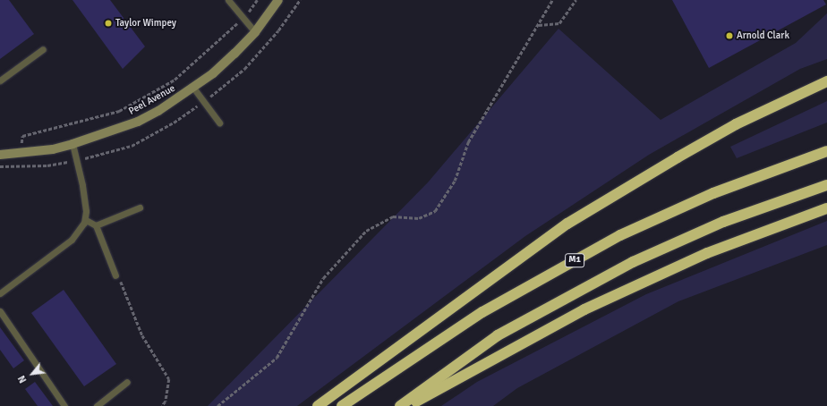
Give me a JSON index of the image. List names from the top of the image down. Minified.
{"streets":{"highway":["M1"],"street":["Peel Avenue"]},"places":["Taylor Wimpey","Arnold Clark"],"north":"bottom left"}
